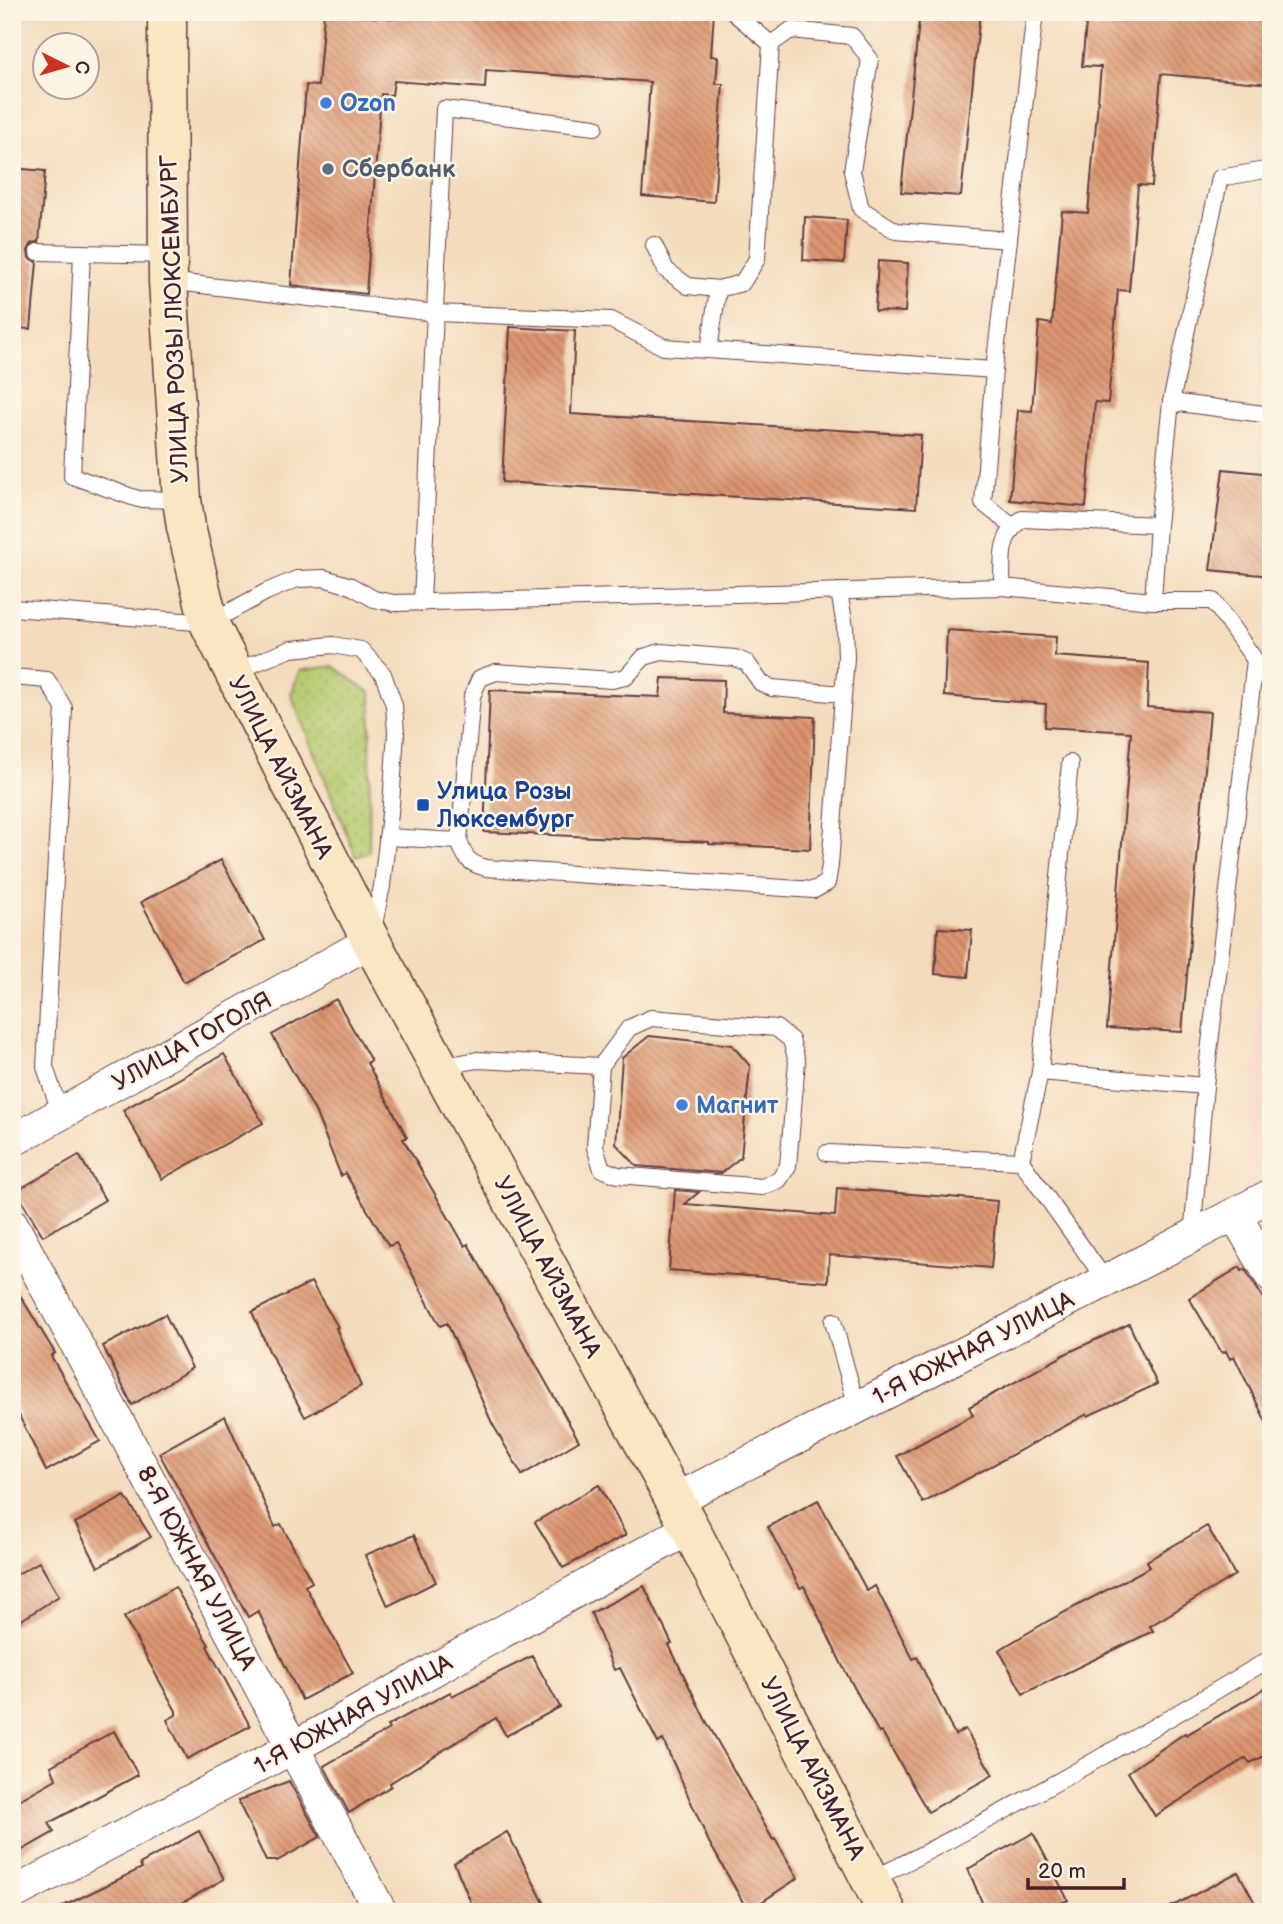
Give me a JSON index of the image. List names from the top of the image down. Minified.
{"streets":{"street":["УЛИЦА РОЗЫ ЛЮКСЕМБУРГ","УЛИЦА АЙЗМАНА","УЛИЦА ГОГОЛЯ","1-Я ЮЖНАЯ УЛИЦА","8-Я ЮЖНАЯ УЛИЦА"]},"crossings":[["УЛИЦА РОЗЫ ЛЮКСЕМБУРГ","УЛИЦА АЙЗМАНА"],["УЛИЦА АЙЗМАНА","УЛИЦА ГОГОЛЯ"],["УЛИЦА АЙЗМАНА","1-Я ЮЖНАЯ УЛИЦА"],["1-Я ЮЖНАЯ УЛИЦА","8-Я ЮЖНАЯ УЛИЦА"]],"places":{"other":["Ozon","Сбербанк","Магнит"],"transit":["Улица Розы Люксембург"]},"scale_bar":"20 m","north":"right"}
